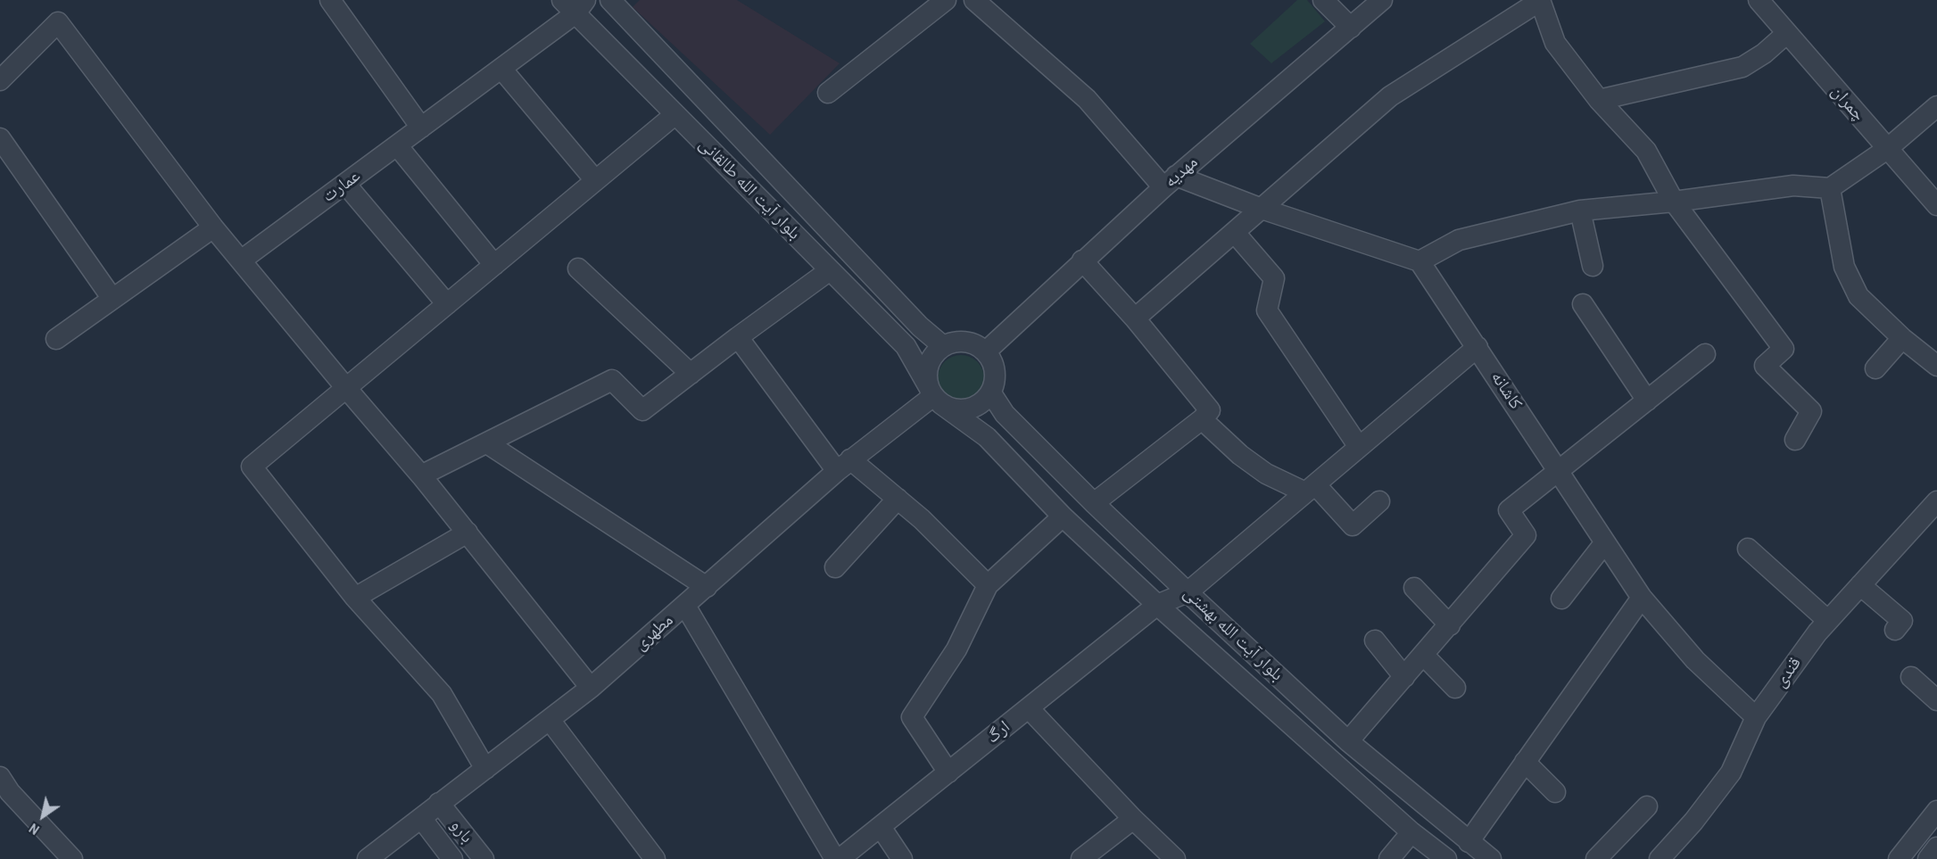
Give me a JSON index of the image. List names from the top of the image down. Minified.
{"streets":{"street":["چمران","مهدیه","عمارت","بلوار آیت الله طالقانی","کاشانه","مطهری","بلوار آیت الله بهشتی","قندی","ارگ","بارو"]},"crossings":[["مهدیه","بلوار آیت الله طالقانی"],["مهدیه","مطهری"],["مهدیه","بلوار آیت الله بهشتی"],["عمارت","بلوار آیت الله طالقانی"],["بلوار آیت الله طالقانی","مطهری"],["بلوار آیت الله طالقانی","بلوار آیت الله بهشتی"],["کاشانه","قندی"],["کاشانه","ارگ"],["مطهری","بلوار آیت الله بهشتی"],["مطهری","بارو"],["بلوار آیت الله بهشتی","ارگ"]],"north":"bottom left"}
